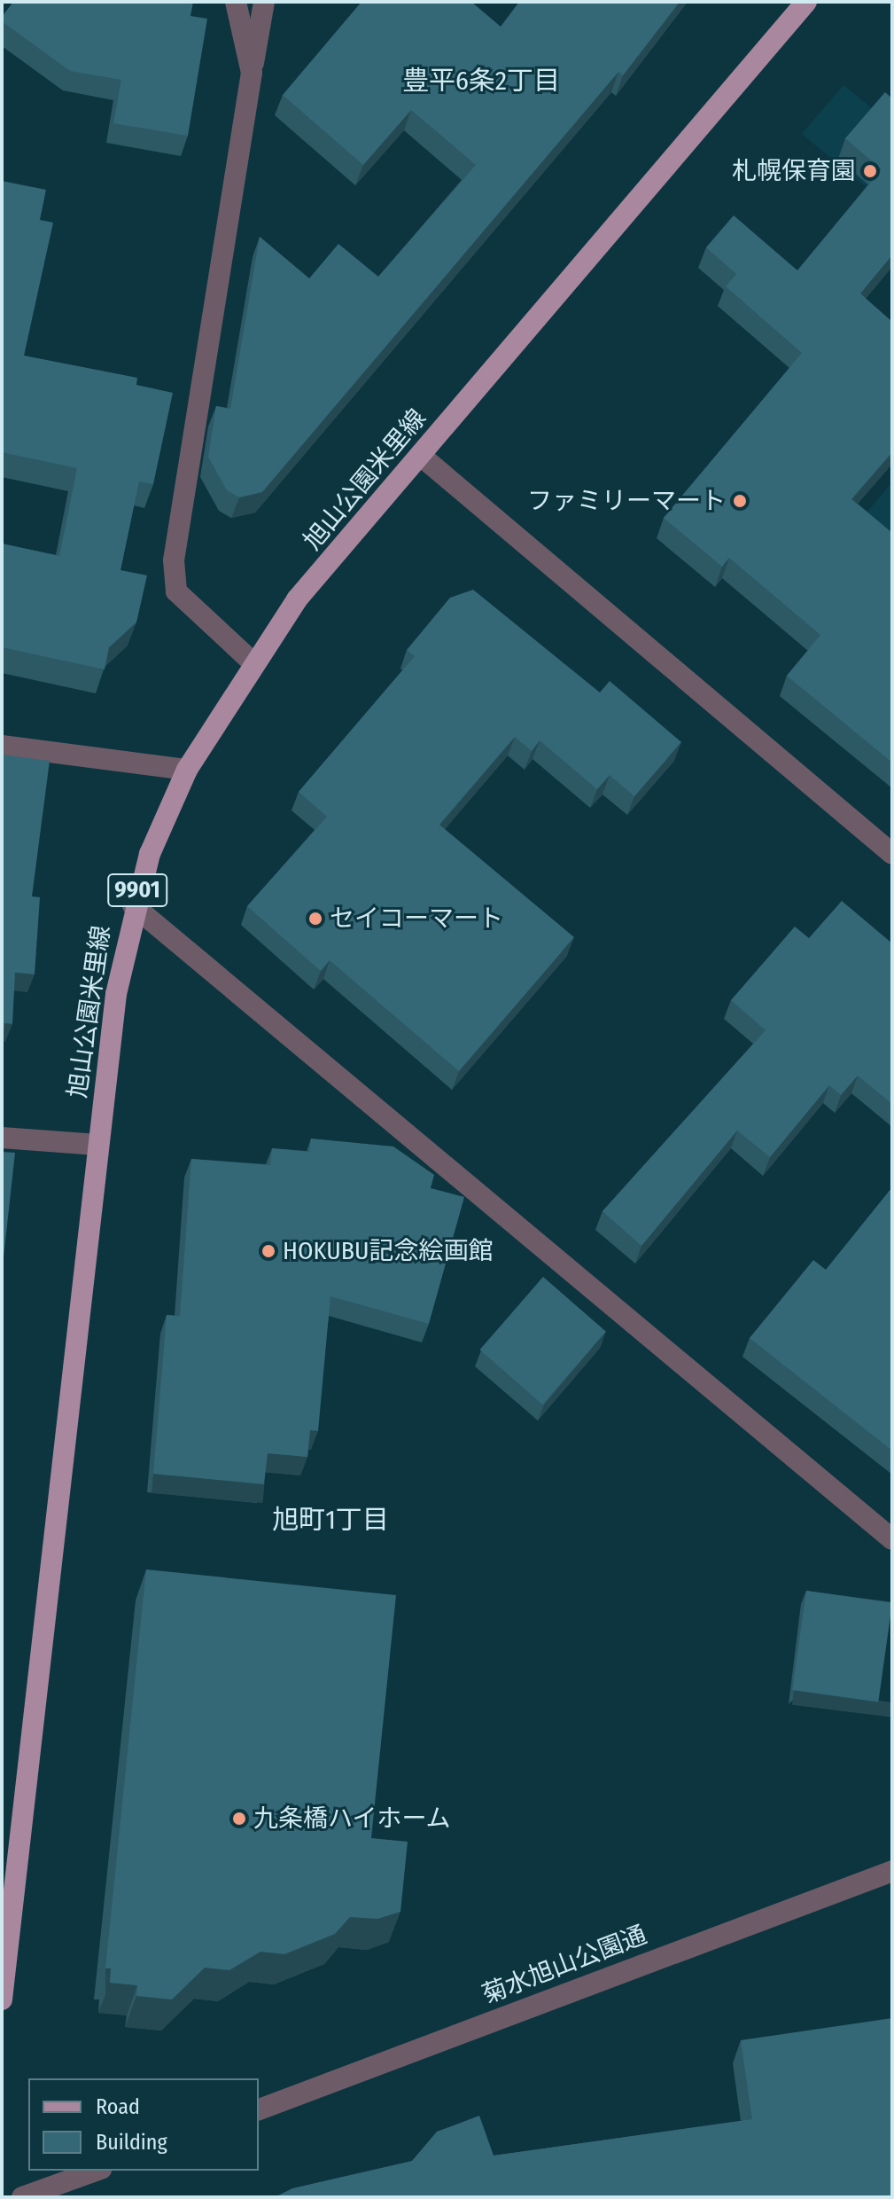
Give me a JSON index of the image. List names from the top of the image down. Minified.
{"streets":{"main road":["旭山公園米里線","9901"],"street":["菊水旭山公園通"]},"districts":["豊平6条2丁目","旭町1丁目"],"places":["札幌保育園","ファミリーマート","セイコーマート","HOKUBU記念絵画館","九条橋ハイホーム"],"legend":["Road","Building"]}
